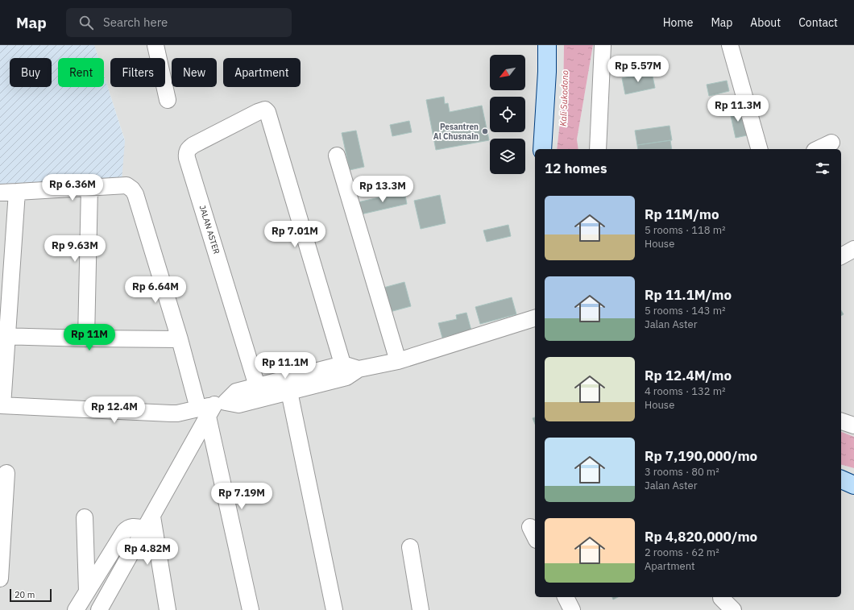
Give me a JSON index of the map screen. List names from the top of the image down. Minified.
{"streets":{"street":["JALAN ASTER"]},"water":["Kali Sukodono"],"places":["Pesantren Al Chusnain"],"scale_bar":"20 m","north":"bottom left","page":{"header":"Map","search":"Search here","nav":["Home","Map","About","Contact"],"price":["Rp 5.57M","Rp 11.3M","Rp 6.36M","Rp 13.3M","Rp 7.01M","Rp 9.63M","Rp 6.64M","Rp 11M","Rp 11.1M","Rp 12.4M","Rp 7.19M","Rp 4.82M"],"chip":["Buy","Rent","Filters","New","Apartment"],"heading":"12 homes","list":[{"name":"Rp 11M/mo","note":"5 rooms · 118 m² · House"},{"name":"Rp 11.1M/mo","note":"5 rooms · 143 m² · Jalan Aster"},{"name":"Rp 12.4M/mo","note":"4 rooms · 132 m² · House"},{"name":"Rp 7,190,000/mo","note":"3 rooms · 80 m² · Jalan Aster"},{"name":"Rp 4,820,000/mo","note":"2 rooms · 62 m² · Apartment"}],"scale":"20 m"}}
